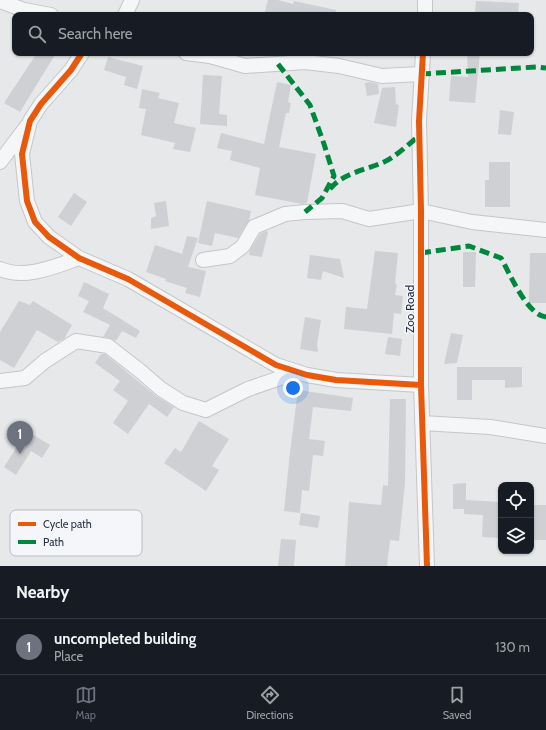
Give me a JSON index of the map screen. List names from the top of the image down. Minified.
{"streets":{"street":["Zoo Road"]},"legend":["Cycle path","Path"],"page":{"search":"Search here","pins":"1","heading":"Nearby","list":[{"mark":"1","name":"uncompleted building","note":"Place","value":"130 m"}],"nav":["Map","Directions","Saved"]}}
